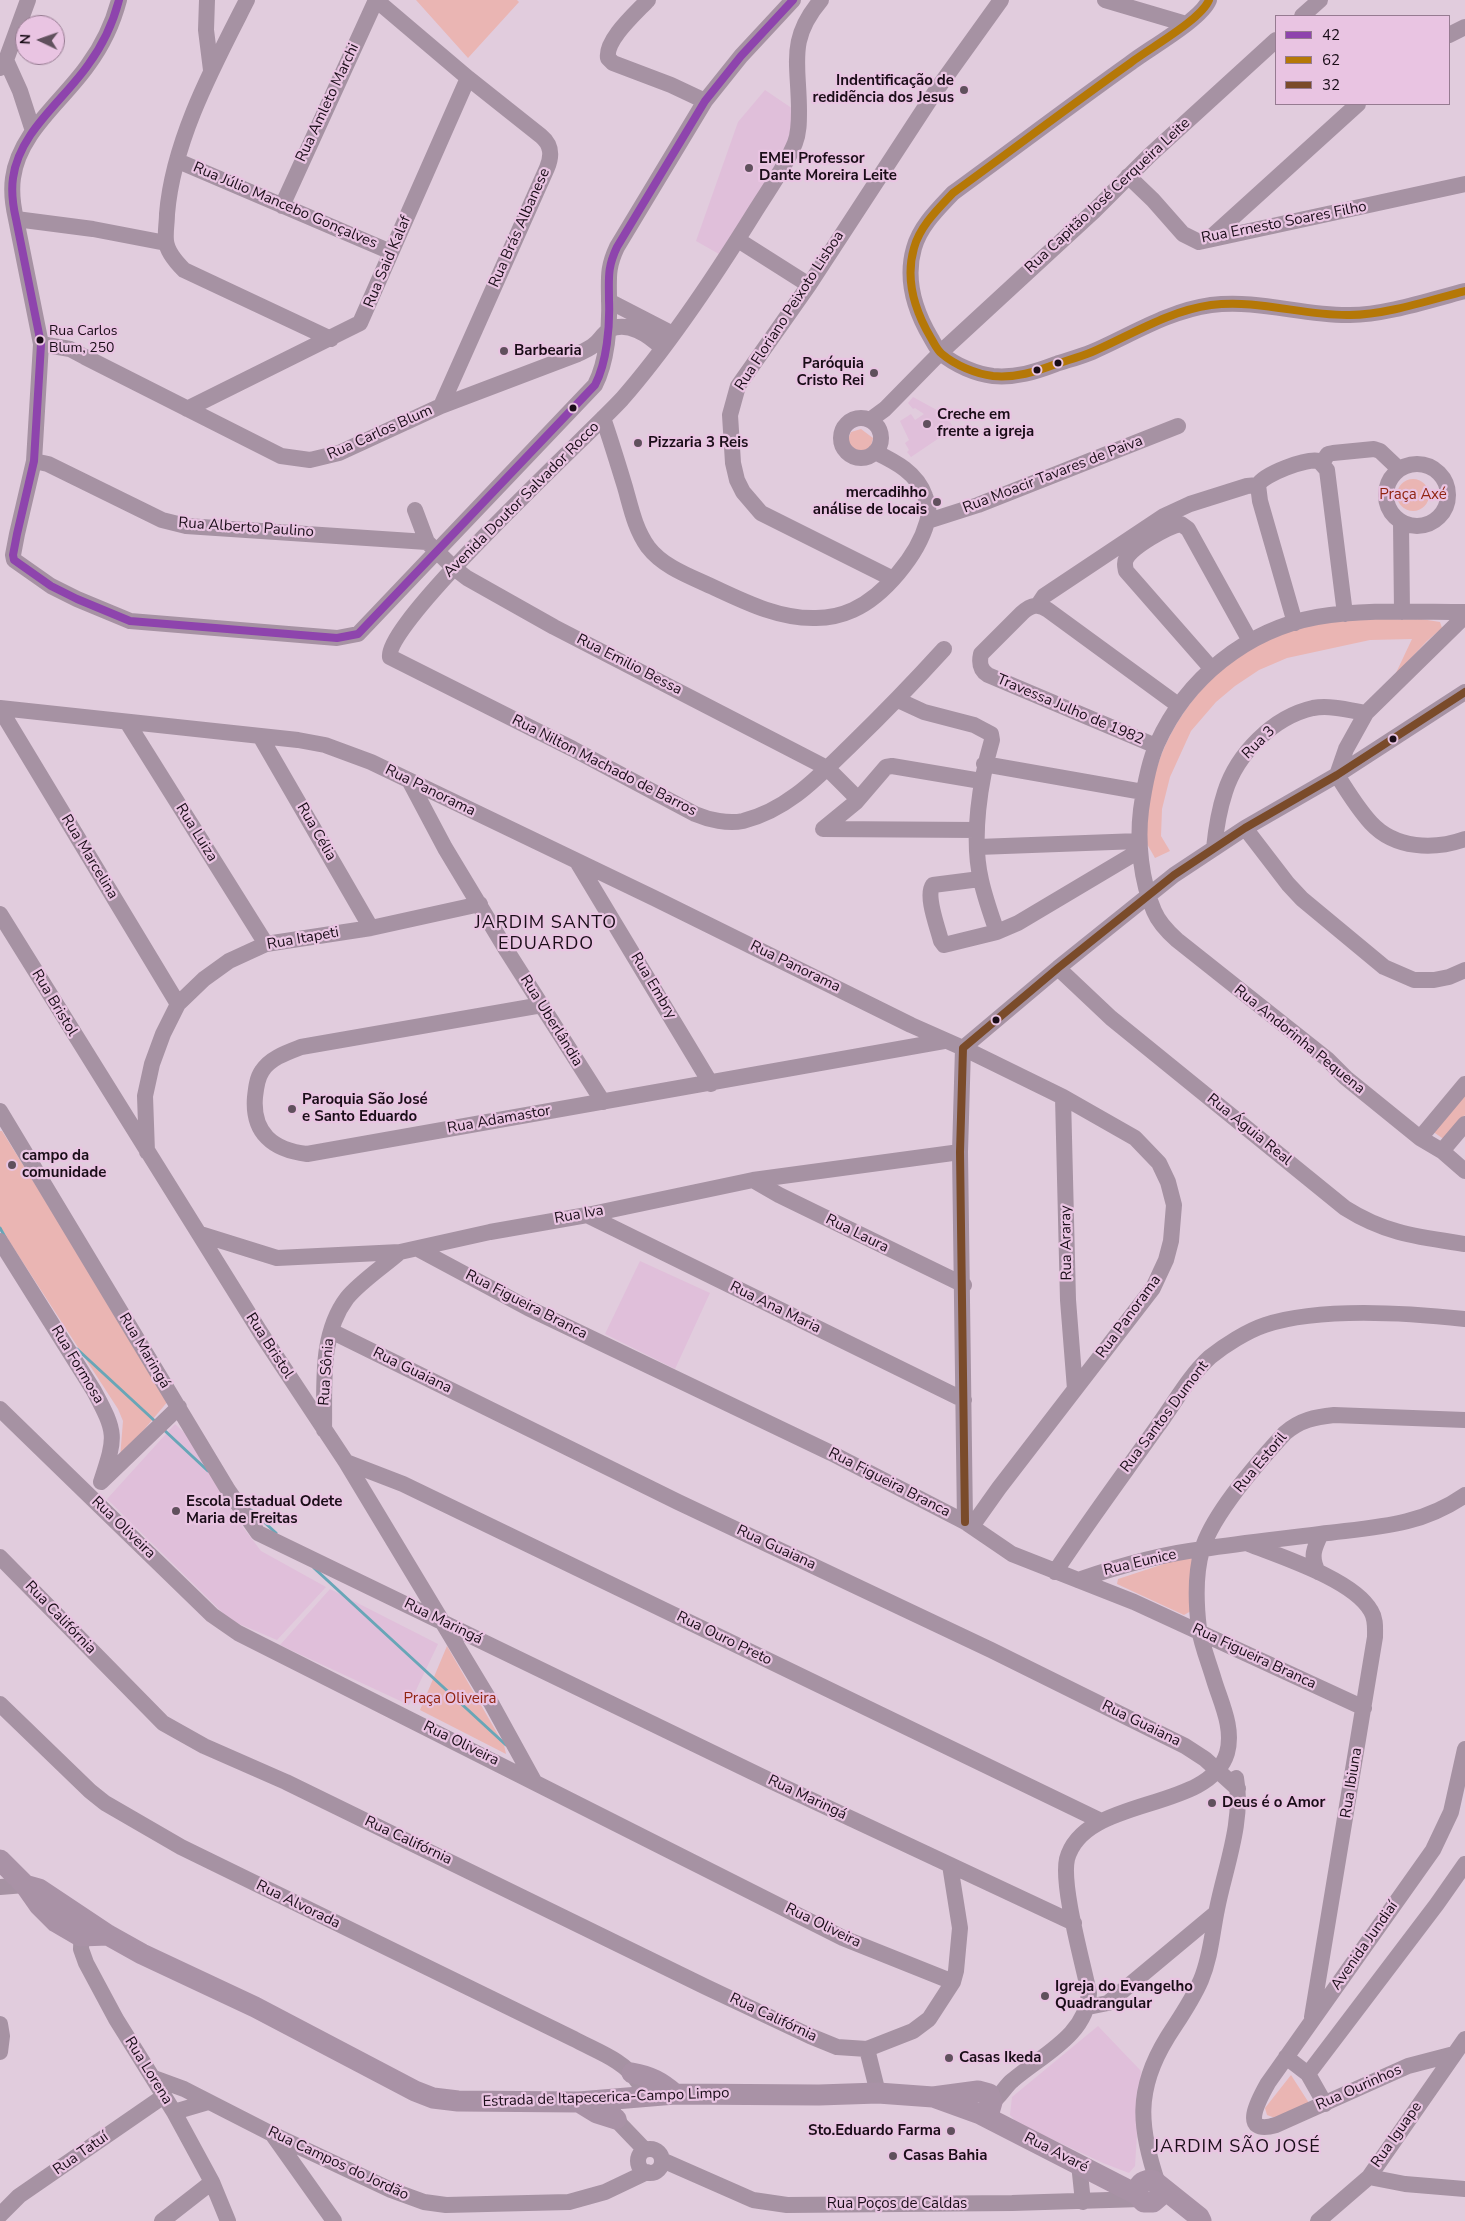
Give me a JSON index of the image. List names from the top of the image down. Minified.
{"streets":{"main road":["Estrada de Itapecerica-Campo Limpo","Rua Avaré"],"street":["Rua Amleto Marchi","Rua Capitão José Cerqueira Leite","Rua Júlio Mancebo Gonçalves","Rua Ernesto Soares Filho","Rua Brás Albanese","Rua Said Kalaf","Rua Floriano Peixoto Lisboa","Rua Carlos Blum","Rua Moacir Tavares de Paiva","Avenida Doutor Salvador Rocco","Rua Alberto Paulino","Rua Emilio Bessa","Travessa Julho de 1982","Rua 3","Rua Nilton Machado de Barros","Rua Panorama","Rua Célia","Rua Luiza","Rua Marcelina","Rua Itapeti","Rua Embry","Rua Bristol","Rua Uberlândia","Rua Andorinha Pequena","Rua Adamastor","Rua Águia Real","Rua Iva","Rua Laura","Rua Araray","Rua Figueira Branca","Rua Ana Maria","Rua Maringá","Rua Formosa","Rua Guaiana","Rua Sônia","Rua Santos Dumont","Rua Estoril","Rua Oliveira","Rua Eunice","Rua Califórnia","Rua Ouro Preto","Rua Ibiuna","Rua Alvorada","Avenida Jundiaí","Rua Lorena","Rua Ourinhos","Rua Iguape","Rua Tatuí","Rua Campos do Jordão","Rua Poços de Caldas"]},"crossings":[["Rua Amleto Marchi","Rua Júlio Mancebo Gonçalves"],["Rua Amleto Marchi","Rua Brás Albanese"],["Rua Capitão José Cerqueira Leite","Rua Ernesto Soares Filho"],["Rua Júlio Mancebo Gonçalves","Rua Said Kalaf"],["Rua Brás Albanese","Rua Said Kalaf"],["Rua Brás Albanese","Rua Carlos Blum"],["Rua Said Kalaf","Rua Carlos Blum"],["Rua Carlos Blum","Avenida Doutor Salvador Rocco"],["Avenida Doutor Salvador Rocco","Rua Alberto Paulino"],["Avenida Doutor Salvador Rocco","Rua Emilio Bessa"],["Avenida Doutor Salvador Rocco","Rua Nilton Machado de Barros"],["Rua Alberto Paulino","Rua Emilio Bessa"],["Rua Emilio Bessa","Rua Nilton Machado de Barros"],["Travessa Julho de 1982","Rua Andorinha Pequena"],["Rua Panorama","Rua Célia"],["Rua Panorama","Rua Luiza"],["Rua Panorama","Rua Marcelina"],["Rua Panorama","Rua Embry"],["Rua Panorama","Rua Uberlândia"],["Rua Panorama","Rua Adamastor"],["Rua Panorama","Rua Araray"],["Rua Panorama","Rua Figueira Branca"],["Rua Célia","Rua Itapeti"],["Rua Luiza","Rua Itapeti"],["Rua Marcelina","Rua Itapeti"],["Rua Itapeti","Rua Bristol"],["Rua Itapeti","Rua Uberlândia"],["Rua Embry","Rua Adamastor"],["Rua Bristol","Rua Iva"],["Rua Bristol","Rua Maringá"],["Rua Bristol","Rua Sônia"],["Rua Bristol","Rua Oliveira"],["Rua Bristol","Rua Ouro Preto"],["Rua Uberlândia","Rua Adamastor"],["Rua Iva","Rua Laura"],["Rua Iva","Rua Figueira Branca"],["Rua Iva","Rua Ana Maria"],["Rua Iva","Rua Sônia"],["Rua Figueira Branca","Rua Santos Dumont"],["Rua Figueira Branca","Rua Eunice"],["Rua Figueira Branca","Rua Ibiuna"],["Rua Guaiana","Rua Sônia"],["Rua Estoril","Rua Eunice"],["Rua Eunice","Rua Ibiuna"],["Rua Ibiuna","Avenida Jundiaí"],["Avenida Jundiaí","Rua Ourinhos"],["Rua Lorena","Estrada de Itapecerica-Campo Limpo"],["Rua Lorena","Rua Tatuí"],["Rua Lorena","Rua Campos do Jordão"],["Rua Ourinhos","Rua Iguape"],["Estrada de Itapecerica-Campo Limpo","Rua Avaré"],["Rua Avaré","Rua Poços de Caldas"],["Rua Campos do Jordão","Rua Poços de Caldas"]],"districts":["JARDIM SANTO EDUARDO","JARDIM SÃO JOSÉ"],"parks":["Praça Axé","Praça Oliveira"],"places":["Indentificação de redidẽncia dos Jesus","EMEI Professor Dante Moreira Leite","Rua Carlos Blum, 250","Barbearia","Paróquia Cristo Rei","Creche em frente a igreja","Pizzaria 3 Reis","mercadihho análise de locais","Paroquia São José e Santo Eduardo","campo da comunidade","Escola Estadual Odete Maria de Freitas","Deus é o Amor","Igreja do Evangelho Quadrangular","Casas Ikeda","Sto.Eduardo Farma","Casas Bahia"],"lines":["transit line 42","transit line 62","transit line 32"],"legend":["42","62","32"],"north":"left"}
